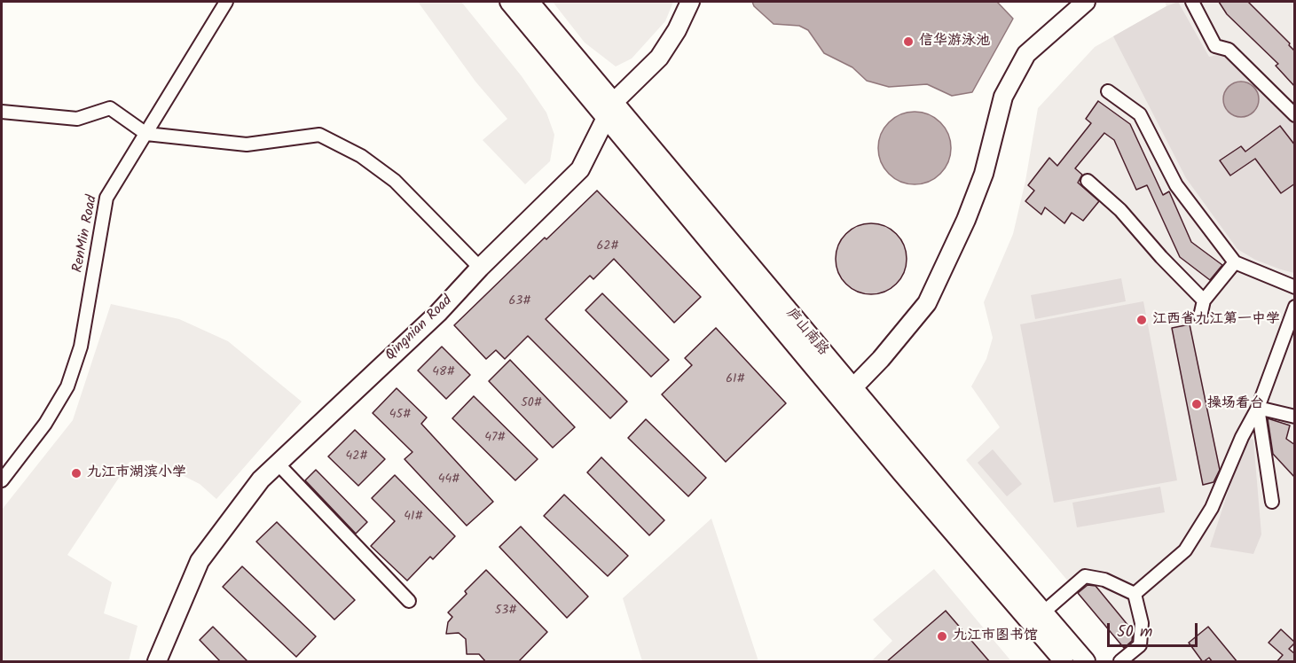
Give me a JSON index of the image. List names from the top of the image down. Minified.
{"streets":{"main road":["Qingnian Road","庐山南路"],"street":["RenMin Road"]},"crossings":[["Qingnian Road","庐山南路"]],"places":["信华游泳池","江西省九江第一中学","操场看台","九江市湖滨小学","九江市图书馆"],"house_numbers":["62#","63#","48#","61#","50#","45#","47#","42#","44#","41#","53#"],"scale_bar":"50 m"}
